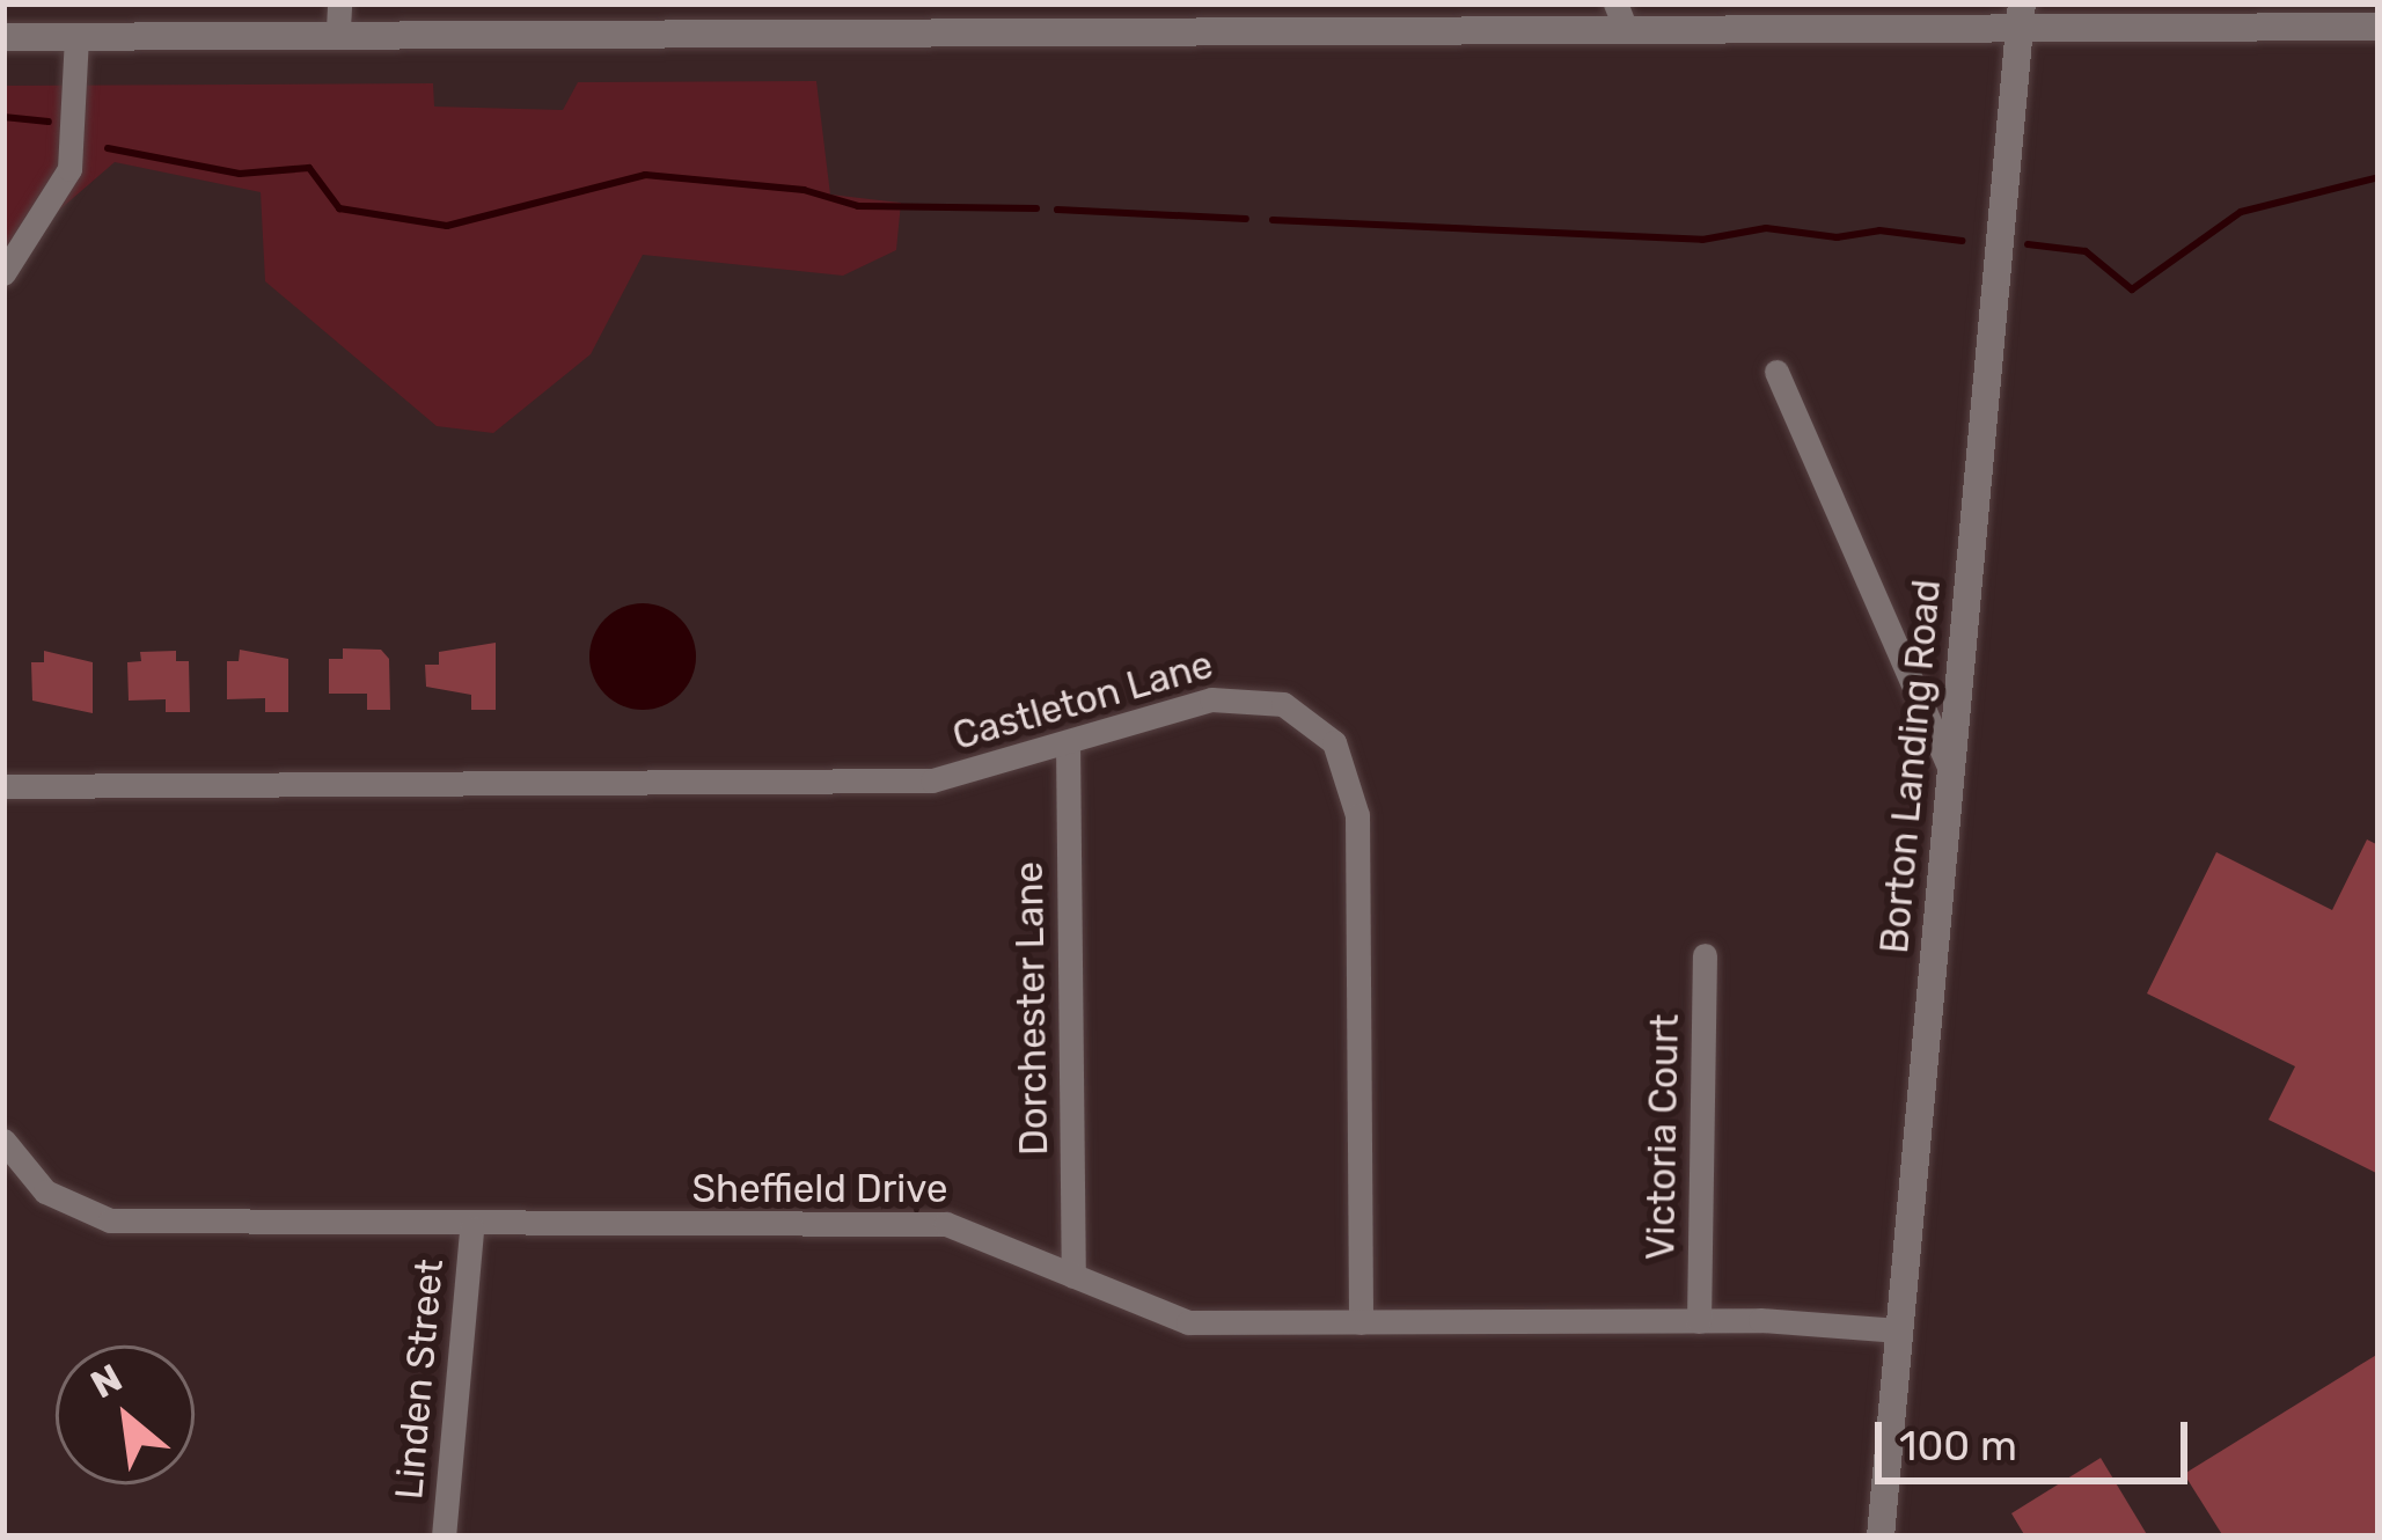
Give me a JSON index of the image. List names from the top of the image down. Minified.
{"streets":{"street":["Castleton Lane","Borton Landing Road","Dorchester Lane","Victoria Court","Sheffield Drive","Linden Street"]},"crossings":[["Castleton Lane","Dorchester Lane"],["Castleton Lane","Sheffield Drive"],["Borton Landing Road","Sheffield Drive"],["Dorchester Lane","Sheffield Drive"],["Victoria Court","Sheffield Drive"],["Sheffield Drive","Linden Street"]],"scale_bar":"100 m","north":"top left"}
